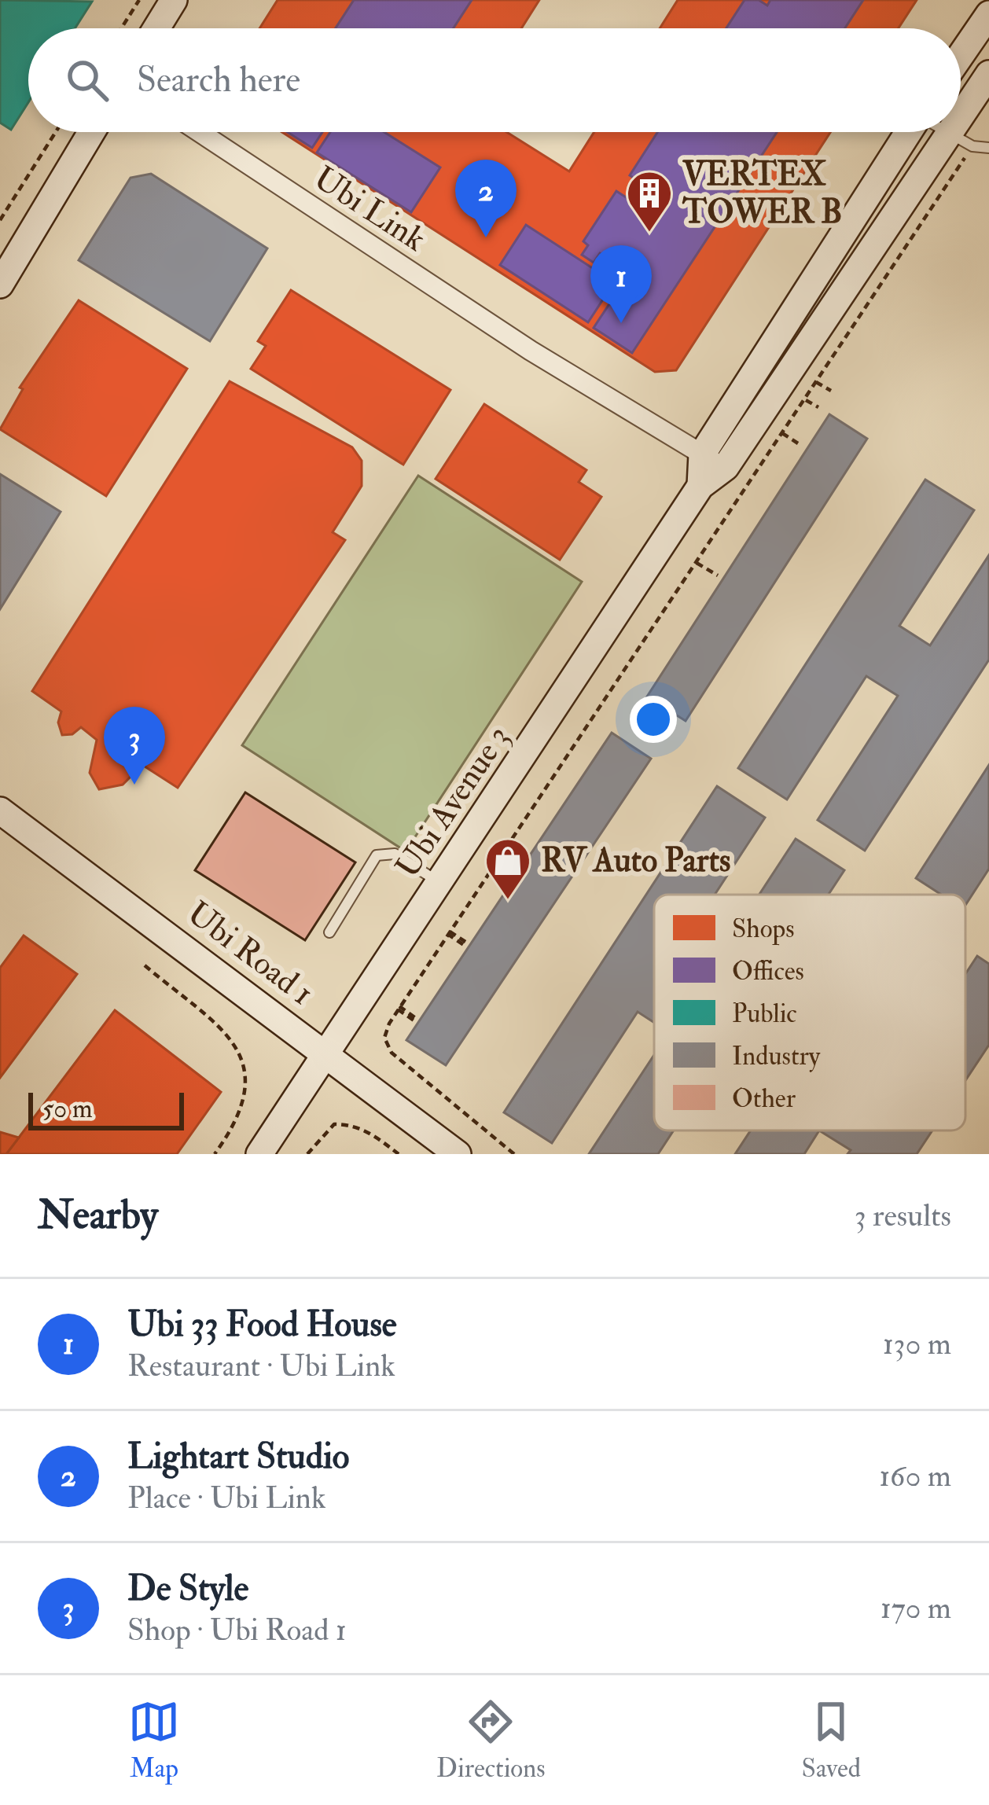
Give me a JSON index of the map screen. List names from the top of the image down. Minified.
{"streets":{"street":["Ubi Link","Ubi Avenue 3","Ubi Road 1"]},"crossings":[["Ubi Link","Ubi Avenue 3"],["Ubi Avenue 3","Ubi Road 1"]],"places":{"building":["VERTEX TOWER B"],"shop":["RV Auto Parts"]},"legend":["Shops","Offices","Public","Industry","Other"],"scale_bar":"50 m","page":{"search":"Search here","pins":["2","1","3"],"scale":"50 m","heading":["Nearby","3 results"],"list":[{"mark":"1","name":"Ubi 33 Food House","note":"Restaurant · Ubi Link","value":"130 m"},{"mark":"2","name":"Lightart Studio","note":"Place · Ubi Link","value":"160 m"},{"mark":"3","name":"De Style","note":"Shop · Ubi Road 1","value":"170 m"}],"nav":["Map","Directions","Saved"]}}
